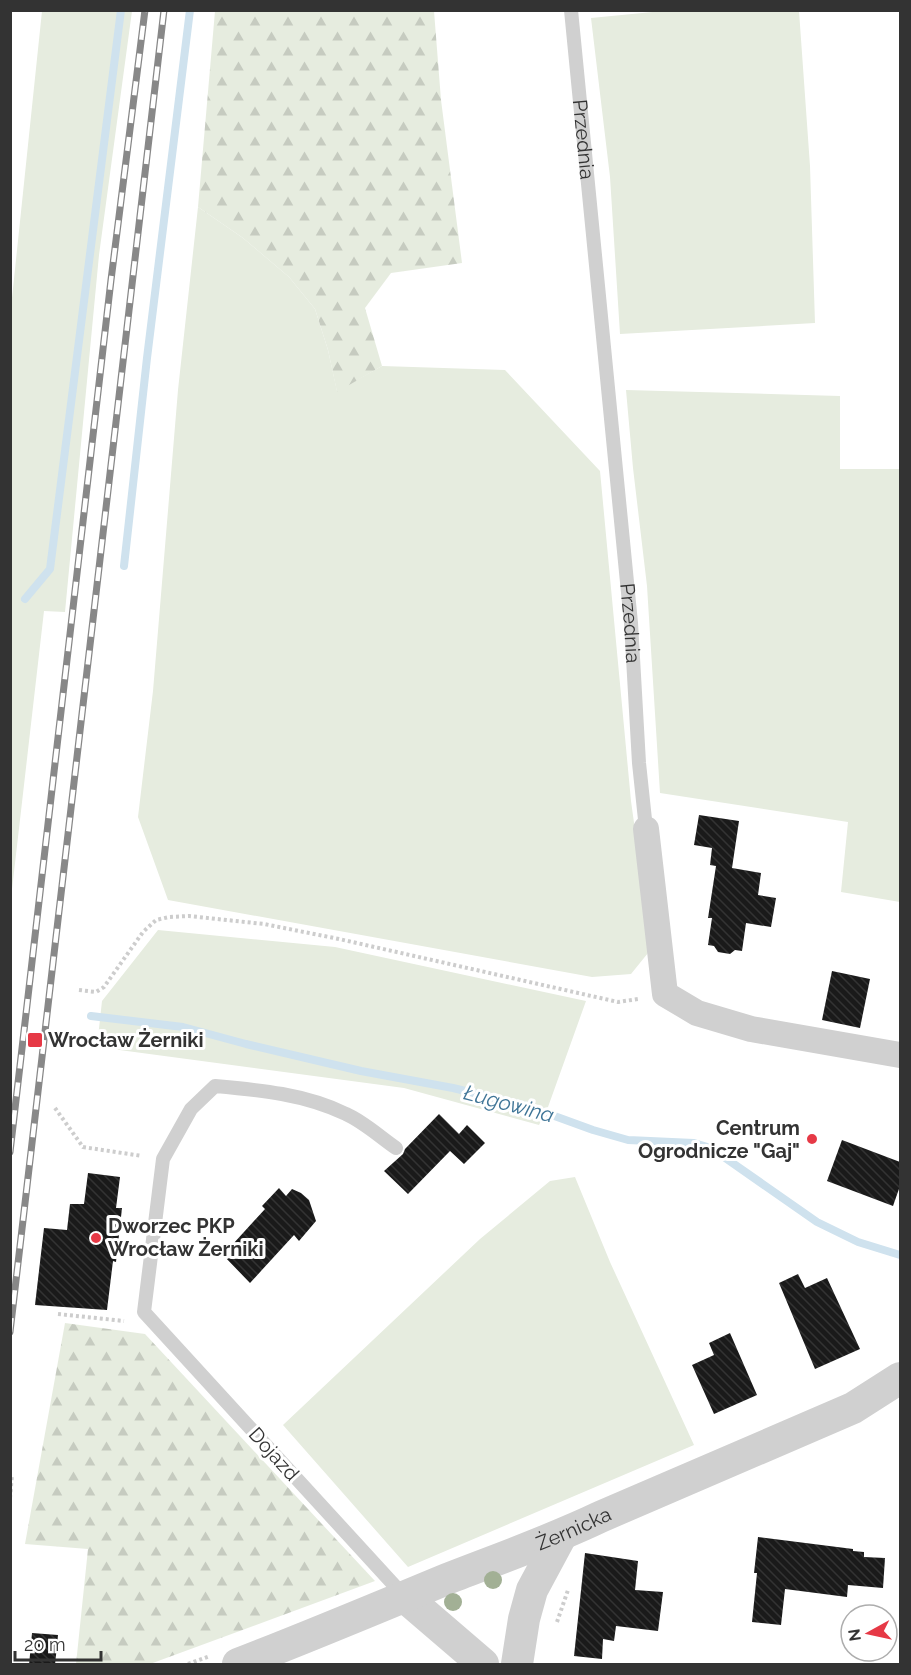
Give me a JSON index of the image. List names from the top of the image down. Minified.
{"streets":{"street":["Przednia","Żernicka"],"lane":["Dojazd"]},"crossings":[["Dojazd","Żernicka"]],"water":["Ługowina"],"places":{"transit":["Wrocław Żerniki"],"other":["Centrum Ogrodnicze \"Gaj\"","Dworzec PKP Wrocław Żerniki"]},"scale_bar":"20 m","north":"left"}
